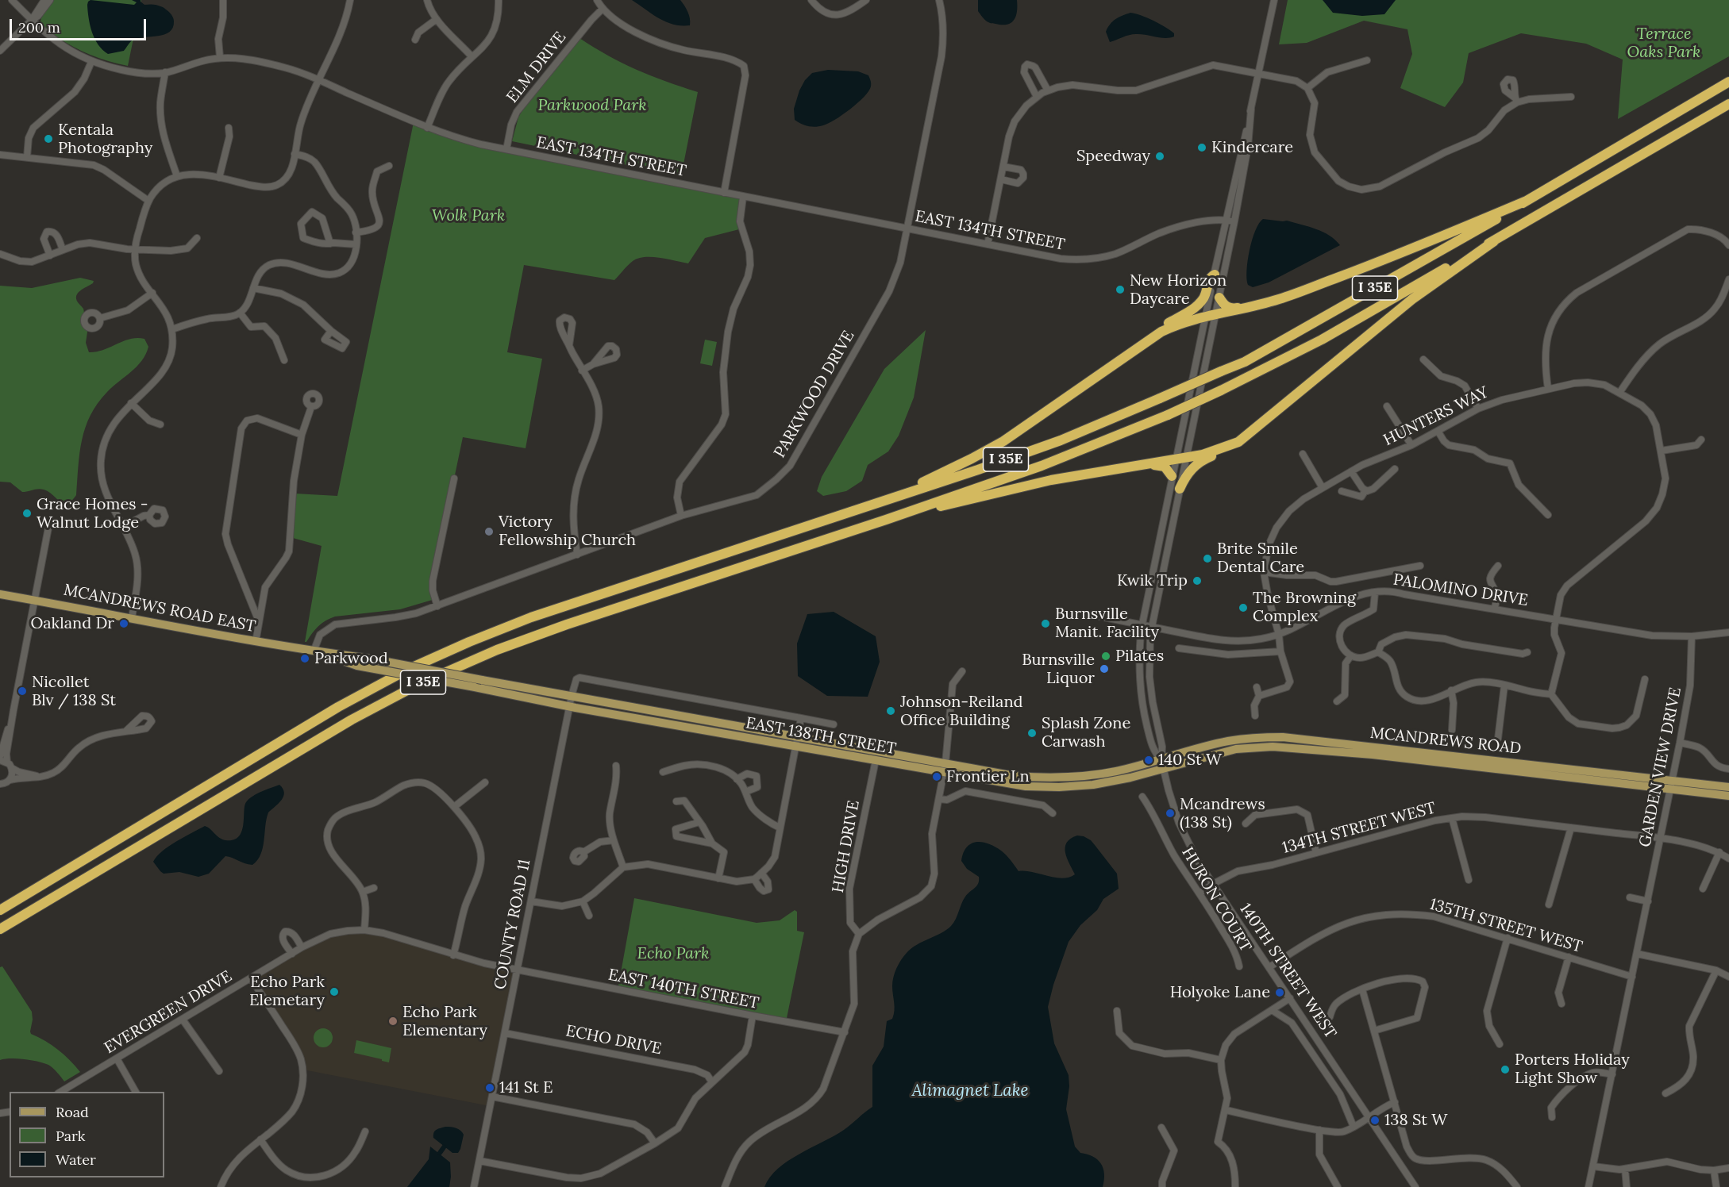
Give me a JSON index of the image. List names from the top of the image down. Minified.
{"streets":{"highway":["I 35E"],"main road":["MCANDREWS ROAD EAST","EAST 138TH STREET","MCANDREWS ROAD"],"street":["ELM DRIVE","EAST 134TH STREET","PARKWOOD DRIVE","HUNTERS WAY","PALOMINO DRIVE","GARDEN VIEW DRIVE","134TH STREET WEST","HIGH DRIVE","HURON COURT","COUNTY ROAD 11","135TH STREET WEST","140TH STREET WEST","EAST 140TH STREET","EVERGREEN DRIVE","ECHO DRIVE"]},"crossings":[["ELM DRIVE","EAST 134TH STREET"],["EAST 134TH STREET","PARKWOOD DRIVE"],["PARKWOOD DRIVE","MCANDREWS ROAD EAST"],["HUNTERS WAY","PALOMINO DRIVE"],["PALOMINO DRIVE","GARDEN VIEW DRIVE"],["MCANDREWS ROAD EAST","EAST 138TH STREET"],["EAST 138TH STREET","MCANDREWS ROAD"],["EAST 138TH STREET","HIGH DRIVE"],["EAST 138TH STREET","COUNTY ROAD 11"],["EAST 138TH STREET","140TH STREET WEST"],["MCANDREWS ROAD","GARDEN VIEW DRIVE"],["MCANDREWS ROAD","140TH STREET WEST"],["GARDEN VIEW DRIVE","134TH STREET WEST"],["GARDEN VIEW DRIVE","135TH STREET WEST"],["134TH STREET WEST","HURON COURT"],["134TH STREET WEST","140TH STREET WEST"],["COUNTY ROAD 11","EAST 140TH STREET"],["COUNTY ROAD 11","EVERGREEN DRIVE"],["COUNTY ROAD 11","ECHO DRIVE"],["135TH STREET WEST","140TH STREET WEST"],["EAST 140TH STREET","EVERGREEN DRIVE"]],"water":["Alimagnet Lake"],"parks":["Terrace Oaks Park","Parkwood Park","Wolk Park","Echo Park"],"places":["Kentala Photography","Kindercare","Speedway","New Horizon Daycare","Grace Homes - Walnut Lodge","Victory Fellowship Church","Brite Smile Dental Care","Kwik Trip","The Browning Complex","Oakland Dr","Burnsville Manit. Facility","Pilates","Parkwood","Burnsville Liquor","Nicollet Blv / 138 St","Johnson-Reiland Office Building","Splash Zone Carwash","140 St W","Frontier Ln","Mcandrews (138 St)","Echo Park Elemetary","Holyoke Lane","Echo Park Elementary","Porters Holiday Light Show","141 St E","138 St W"],"legend":["Road","Park","Water"],"scale_bar":"200 m"}
